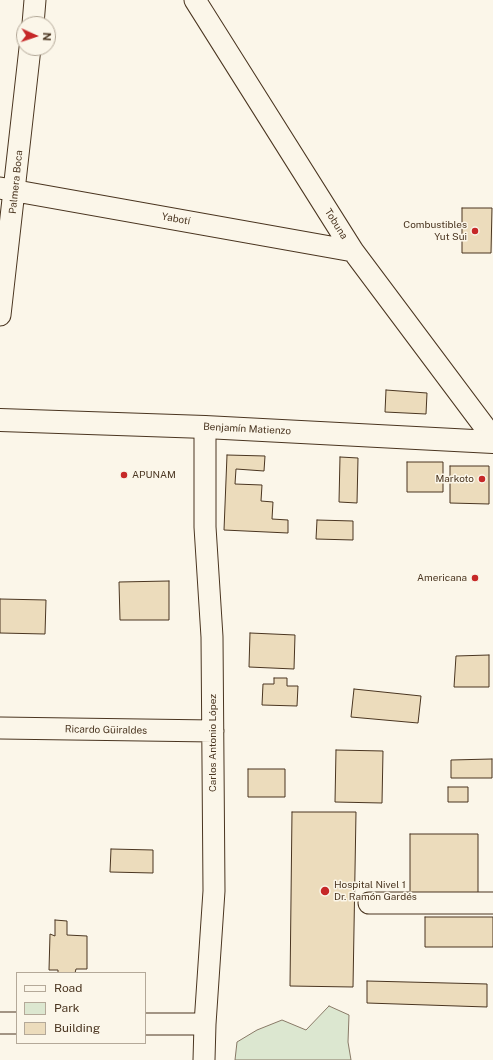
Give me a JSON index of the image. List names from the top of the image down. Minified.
{"streets":{"main road":["Benjamín Matienzo"],"street":["Palmera Boca","Yabotí","Tobuna","Ricardo Güiraldes","Carlos Antonio López"]},"crossings":[["Palmera Boca","Yabotí"],["Yabotí","Tobuna"],["Benjamín Matienzo","Carlos Antonio López"],["Ricardo Güiraldes","Carlos Antonio López"]],"places":["Combustibles Yut Sui","APUNAM","Markoto","Americana","Hospital Nivel 1 Dr. Ramón Gardés"],"legend":["Road","Park","Building"],"north":"right"}
